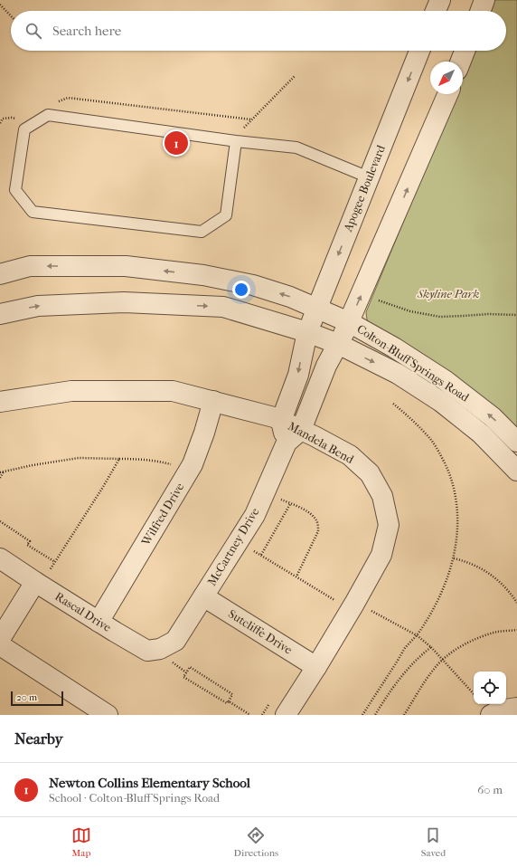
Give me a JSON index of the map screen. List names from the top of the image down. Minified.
{"streets":{"street":["Apogee Boulevard","Colton-Bluff Springs Road","Mandela Bend","Wilfred Drive","McCartney Drive","Rascal Drive","Sutcliffe Drive"]},"crossings":[["Apogee Boulevard","Colton-Bluff Springs Road"],["Colton-Bluff Springs Road","McCartney Drive"],["Mandela Bend","Wilfred Drive"],["Mandela Bend","McCartney Drive"],["Mandela Bend","Sutcliffe Drive"],["Wilfred Drive","Rascal Drive"],["McCartney Drive","Rascal Drive"],["McCartney Drive","Sutcliffe Drive"]],"parks":["Skyline Park"],"scale_bar":"20 m","north":"bottom left","page":{"search":"Search here","pins":"1","scale":"20 m","heading":"Nearby","list":[{"mark":"1","name":"Newton Collins Elementary School","note":"School · Colton-Bluff Springs Road","value":"60 m"}],"nav":["Map","Directions","Saved"]}}
